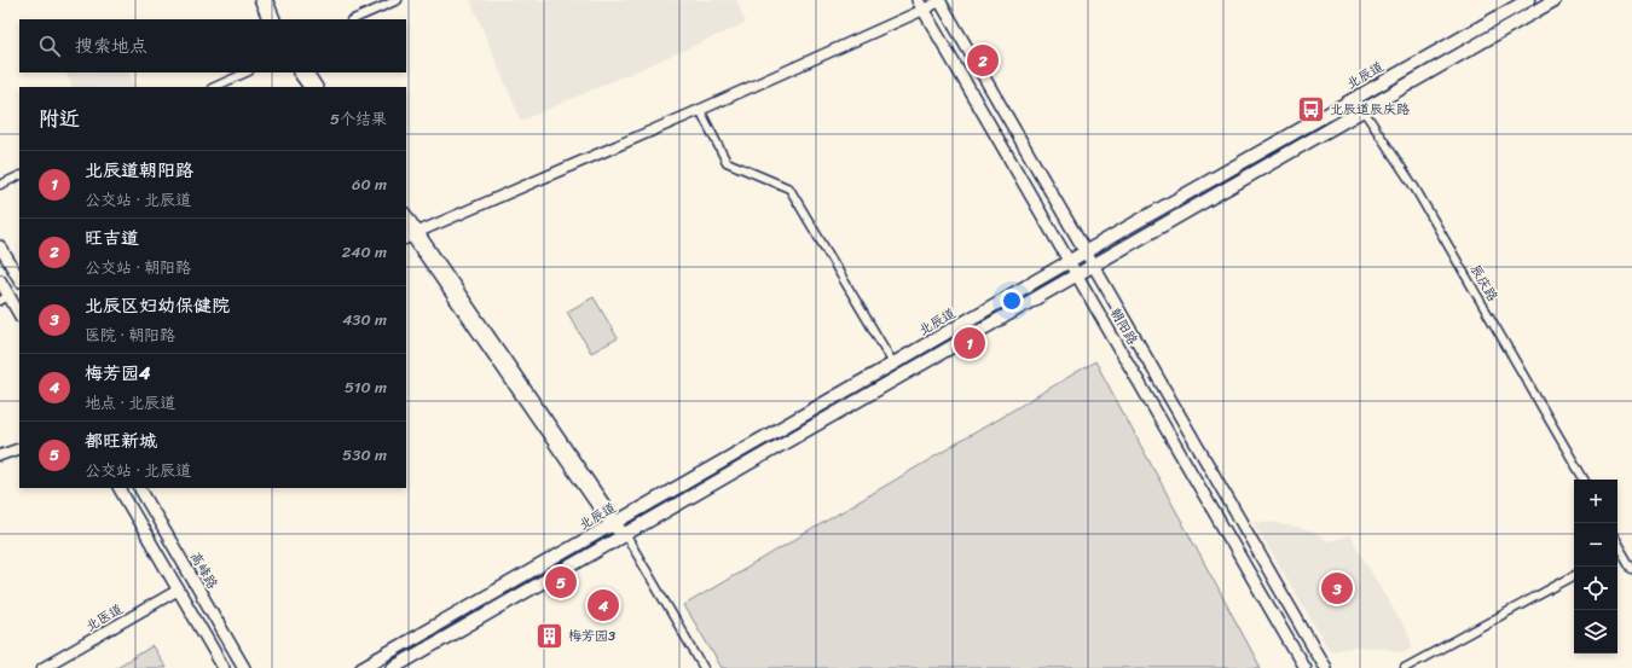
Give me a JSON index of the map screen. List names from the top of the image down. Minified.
{"streets":{"main road":["北辰道","朝阳路","高峰路"],"street":["辰庆路","北医道"]},"crossings":[["北辰道","辰庆路"],["北辰道","朝阳路"]],"places":{"bus stop":["北辰道辰庆路"],"building":["梅芳园3"]},"page":{"search":"搜索地点","pins":["2","1","5","3","4"],"heading":["附近","5个结果"],"list":[{"mark":"1","name":"北辰道朝阳路","note":"公交站 · 北辰道","value":"60 m"},{"mark":"2","name":"旺吉道","note":"公交站 · 朝阳路","value":"240 m"},{"mark":"3","name":"北辰区妇幼保健院","note":"医院 · 朝阳路","value":"430 m"},{"mark":"4","name":"梅芳园4","note":"地点 · 北辰道","value":"510 m"},{"mark":"5","name":"都旺新城","note":"公交站 · 北辰道","value":"530 m"}],"map_buttons":["+","−"]}}
